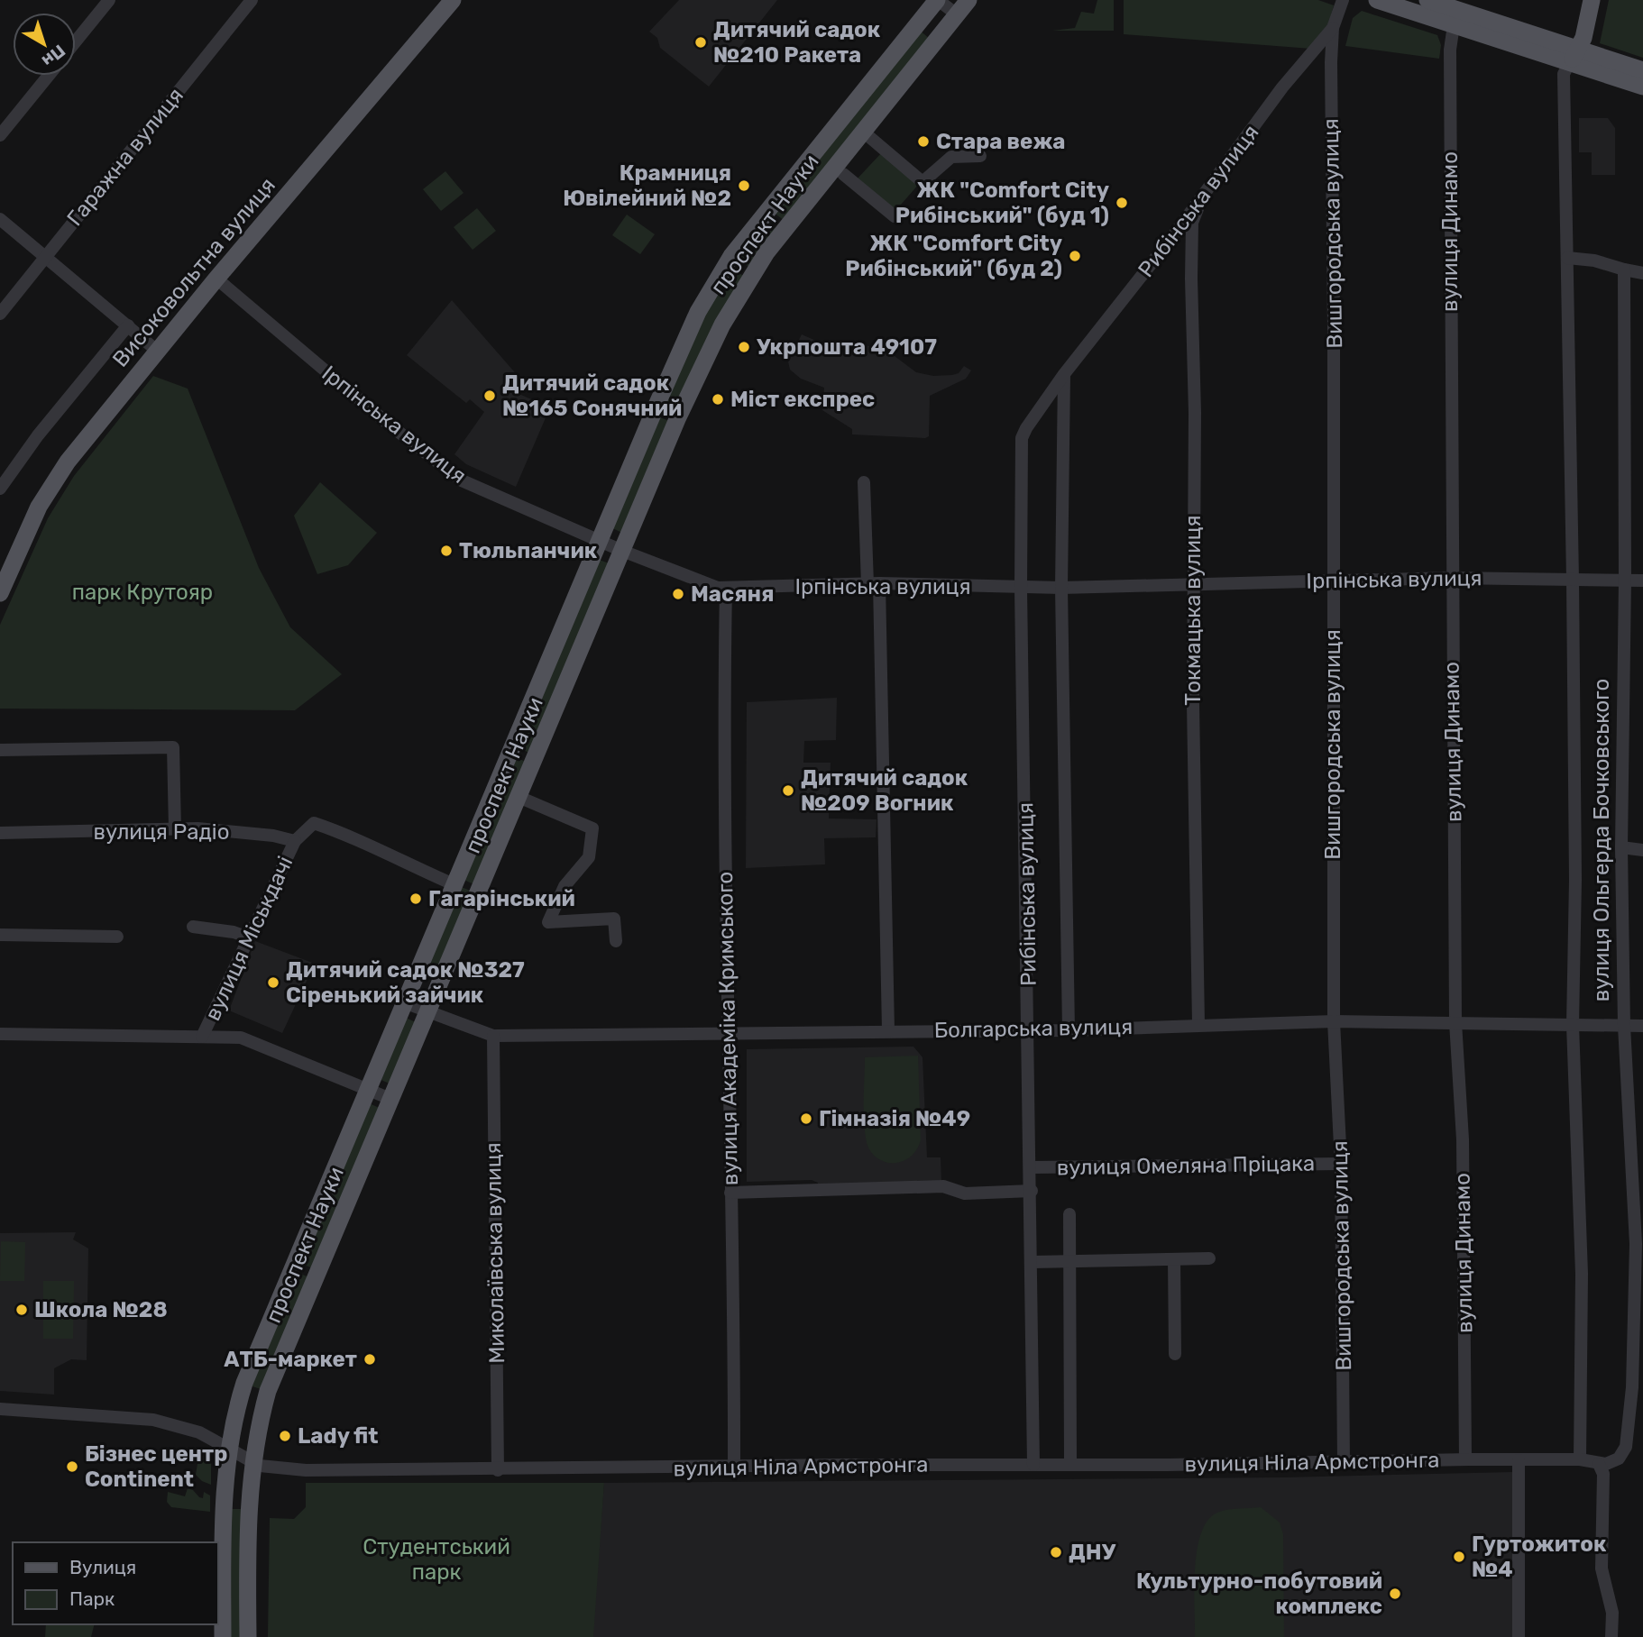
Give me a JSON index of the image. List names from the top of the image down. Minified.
{"streets":{"main road":["проспект Науки","Високовольтна вулиця"],"street":["Гаражна вулиця","Рибінська вулиця","вулиця Динамо","Вишгородська вулиця","Ірпінська вулиця","Токмацька вулиця","вулиця Радіо","вулиця Ольгерда Бочковського","вулиця Міськдачі","вулиця Академіка Кримського","Болгарська вулиця","вулиця Омеляна Пріцака","Миколаївська вулиця","вулиця Ніла Армстронга"]},"crossings":[["Рибінська вулиця","Вишгородська вулиця"],["Рибінська вулиця","Ірпінська вулиця"],["Рибінська вулиця","Токмацька вулиця"],["Рибінська вулиця","Болгарська вулиця"],["Рибінська вулиця","вулиця Омеляна Пріцака"],["Рибінська вулиця","вулиця Ніла Армстронга"],["проспект Науки","Ірпінська вулиця"],["проспект Науки","Болгарська вулиця"],["проспект Науки","вулиця Ніла Армстронга"],["вулиця Динамо","Ірпінська вулиця"],["вулиця Динамо","Болгарська вулиця"],["вулиця Динамо","вулиця Ніла Армстронга"],["Вишгородська вулиця","Ірпінська вулиця"],["Вишгородська вулиця","Болгарська вулиця"],["Вишгородська вулиця","вулиця Омеляна Пріцака"],["Вишгородська вулиця","вулиця Ніла Армстронга"],["Високовольтна вулиця","Ірпінська вулиця"],["Ірпінська вулиця","Токмацька вулиця"],["Ірпінська вулиця","вулиця Ольгерда Бочковського"],["Ірпінська вулиця","вулиця Академіка Кримського"],["Токмацька вулиця","Болгарська вулиця"],["вулиця Радіо","вулиця Міськдачі"],["вулиця Ольгерда Бочковського","Болгарська вулиця"],["вулиця Ольгерда Бочковського","вулиця Ніла Армстронга"],["вулиця Академіка Кримського","Болгарська вулиця"],["вулиця Академіка Кримського","вулиця Омеляна Пріцака"],["вулиця Академіка Кримського","вулиця Ніла Армстронга"],["Болгарська вулиця","Миколаївська вулиця"],["Миколаївська вулиця","вулиця Ніла Армстронга"]],"parks":["парк Крутояр","Студентський парк"],"places":["Дитячий садок №210 Ракета","Стара вежа","Крамниця Ювілейний №2","ЖК \"Comfort City Рибінський\" (буд 1)","ЖК \"Comfort City Рибінський\" (буд 2)","Укрпошта 49107","Дитячий садок №165 Сонячний","Міст експрес","Тюльпанчик","Масяня","Дитячий садок №209 Вогник","Гагарінський","Дитячий садок №327 Сіренький зайчик","Гімназія №49","Школа №28","АТБ-маркет","Lady fit","Бізнес центр Continent","ДНУ","Гуртожиток №4","Культурно-побутовий комплекс"],"legend":["Вулиця","Парк"],"north":"bottom right"}
